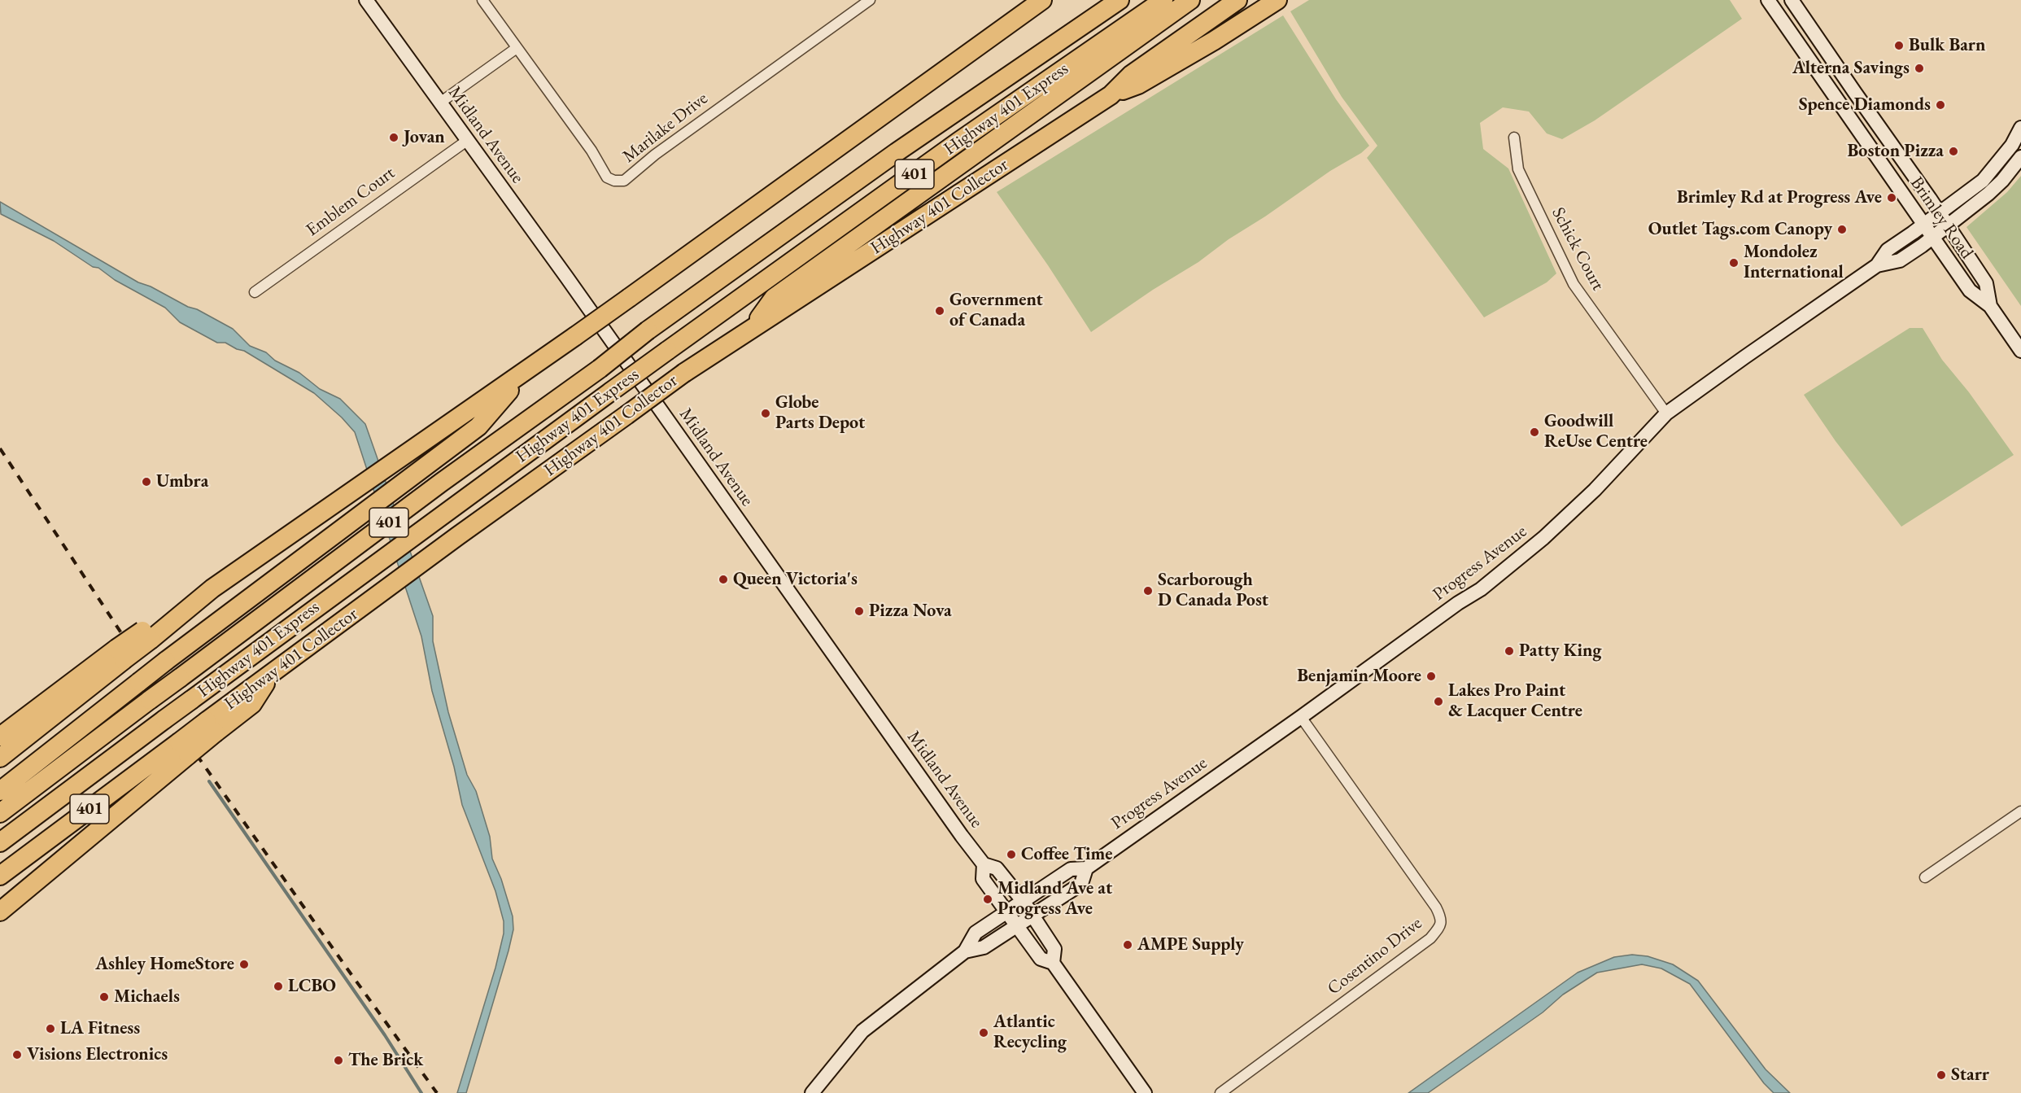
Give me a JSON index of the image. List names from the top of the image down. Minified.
{"streets":{"highway":["Highway 401 Express","401","Highway 401 Collector"],"main road":["Midland Avenue","Brimley Road","Progress Avenue"],"street":["Marilake Drive","Emblem Court","Schick Court","Cosentino Drive"]},"crossings":[["Midland Avenue","Emblem Court"],["Midland Avenue","Progress Avenue"],["Brimley Road","Progress Avenue"],["Schick Court","Progress Avenue"],["Progress Avenue","Cosentino Drive"]],"places":["Bulk Barn","Alterna Savings","Spence Diamonds","Jovan","Boston Pizza","Brimley Rd at Progress Ave","Outlet Tags.com Canopy","Mondolez International","Government of Canada","Globe Parts Depot","Goodwill ReUse Centre","Umbra","Queen Victoria's","Scarborough D Canada Post","Pizza Nova","Patty King","Benjamin Moore","Lakes Pro Paint & Lacquer Centre","Coffee Time","Midland Ave at Progress Ave","AMPE Supply","Ashley HomeStore","LCBO","Michaels","LA Fitness","Atlantic Recycling","Visions Electronics","The Brick","Starr"]}
